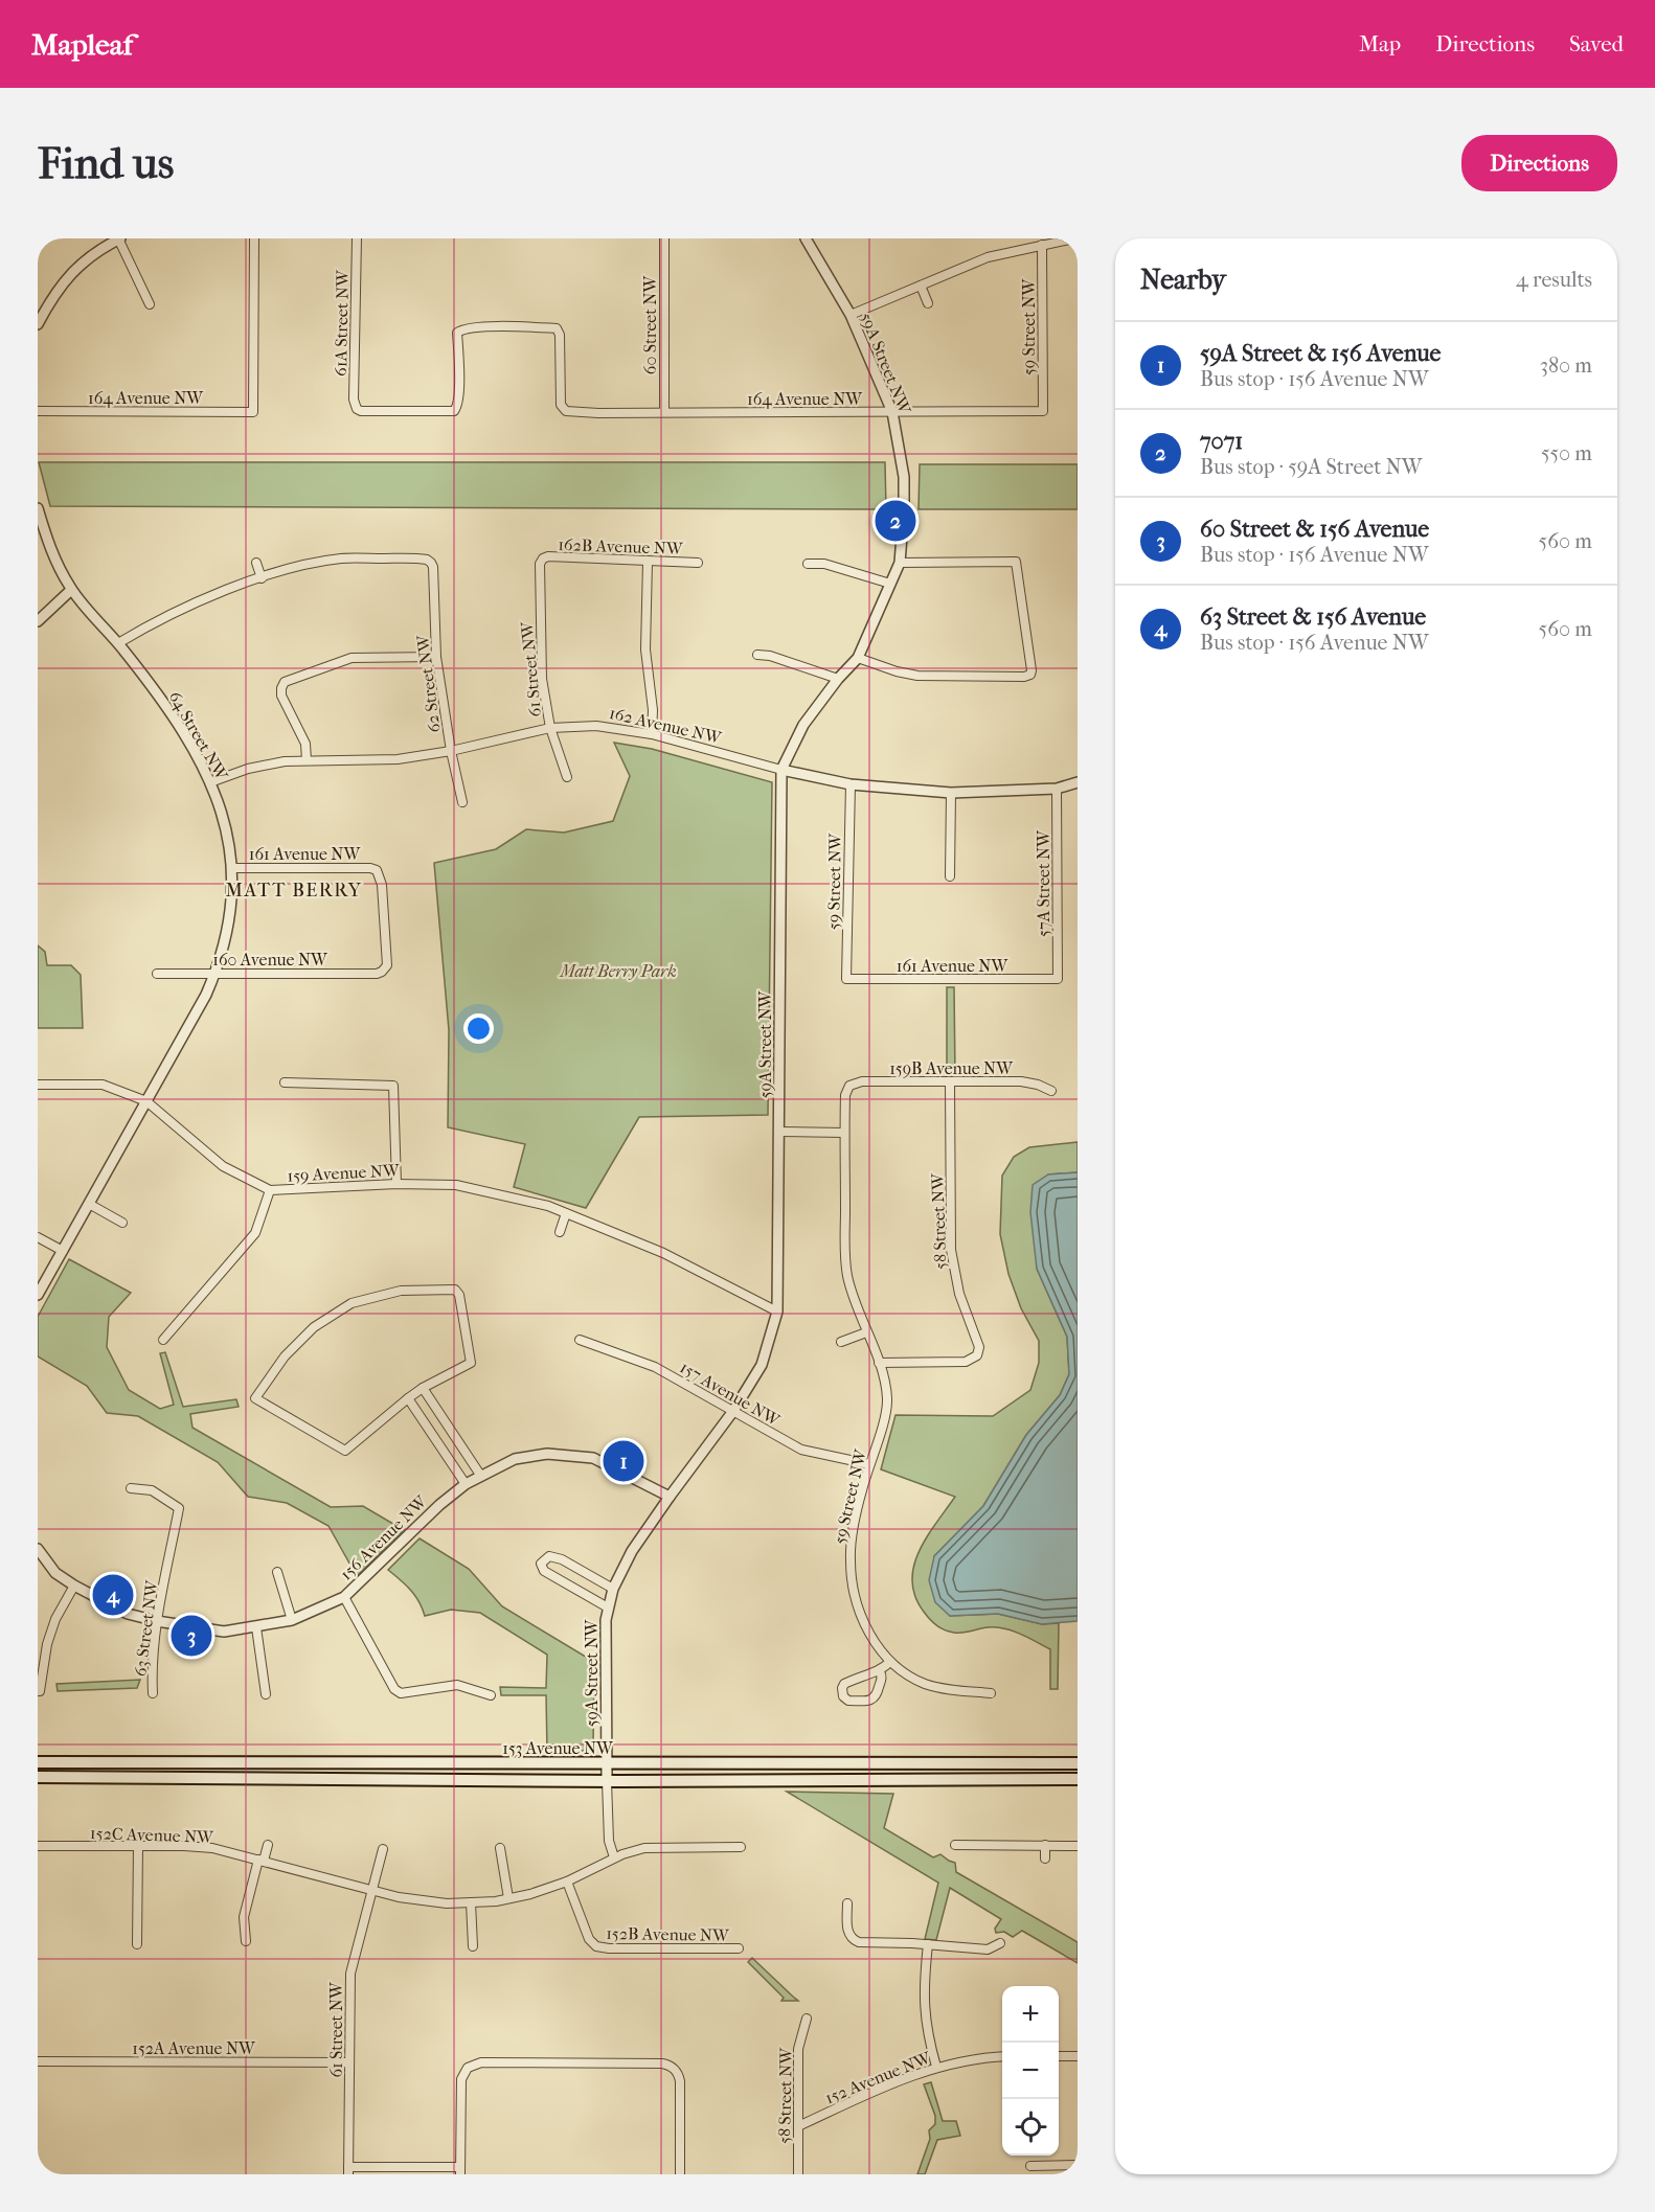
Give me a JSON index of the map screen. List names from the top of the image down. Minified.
{"streets":{"main road":["153 Avenue NW"],"street":["61A Street NW","60 Street NW","59 Street NW","59A Street NW","164 Avenue NW","162B Avenue NW","61 Street NW","62 Street NW","162 Avenue NW","64 Street NW","161 Avenue NW","57A Street NW","160 Avenue NW","159B Avenue NW","159 Avenue NW","58 Street NW","157 Avenue NW","156 Avenue NW","63 Street NW","152C Avenue NW","152B Avenue NW","152A Avenue NW","152 Avenue NW"]},"crossings":[["61A Street NW","164 Avenue NW"],["60 Street NW","164 Avenue NW"],["59 Street NW","164 Avenue NW"],["59 Street NW","162 Avenue NW"],["59 Street NW","161 Avenue NW"],["59 Street NW","159B Avenue NW"],["59 Street NW","58 Street NW"],["59 Street NW","157 Avenue NW"],["59A Street NW","164 Avenue NW"],["59A Street NW","162 Avenue NW"],["59A Street NW","159 Avenue NW"],["59A Street NW","157 Avenue NW"],["59A Street NW","156 Avenue NW"],["59A Street NW","153 Avenue NW"],["59A Street NW","152C Avenue NW"],["162B Avenue NW","61 Street NW"],["61 Street NW","162 Avenue NW"],["61 Street NW","152C Avenue NW"],["61 Street NW","152A Avenue NW"],["62 Street NW","162 Avenue NW"],["162 Avenue NW","64 Street NW"],["162 Avenue NW","57A Street NW"],["64 Street NW","161 Avenue NW"],["64 Street NW","160 Avenue NW"],["64 Street NW","159 Avenue NW"],["161 Avenue NW","57A Street NW"],["161 Avenue NW","160 Avenue NW"],["159B Avenue NW","58 Street NW"],["58 Street NW","152 Avenue NW"],["156 Avenue NW","63 Street NW"],["152C Avenue NW","152B Avenue NW"]],"districts":["MATT BERRY"],"parks":["Matt Berry Park"],"page":{"header":"Mapleaf","nav":["Map","Directions","Saved"],"buttons":"Directions","title":"Find us","heading":["Nearby","4 results"],"list":[{"mark":"1","name":"59A Street & 156 Avenue","note":"Bus stop · 156 Avenue NW","value":"380 m"},{"mark":"2","name":"7071","note":"Bus stop · 59A Street NW","value":"550 m"},{"mark":"3","name":"60 Street & 156 Avenue","note":"Bus stop · 156 Avenue NW","value":"560 m"},{"mark":"4","name":"63 Street & 156 Avenue","note":"Bus stop · 156 Avenue NW","value":"560 m"}],"pins":["2","1","4","3"],"map_buttons":["+","−"]}}
